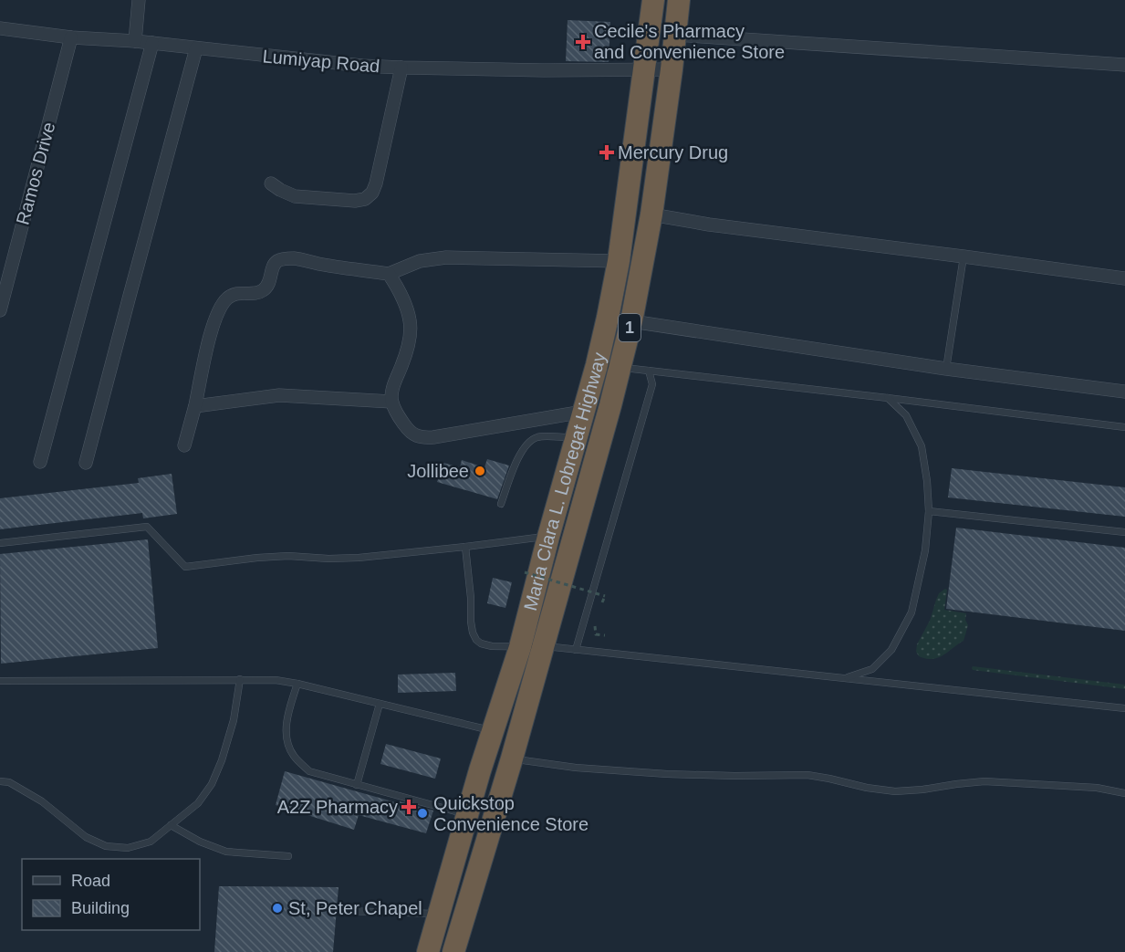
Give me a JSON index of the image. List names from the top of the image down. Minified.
{"streets":{"highway":["1","Maria Clara L. Lobregat Highway"],"street":["Lumiyap Road","Ramos Drive"]},"crossings":[["Lumiyap Road","Ramos Drive"],["Lumiyap Road","Maria Clara L. Lobregat Highway"]],"places":{"health":["Cecile's Pharmacy and Convenience Store","Mercury Drug","A2Z Pharmacy"],"other":["Jollibee","Quickstop Convenience Store","St, Peter Chapel"]},"legend":["Road","Building"]}
